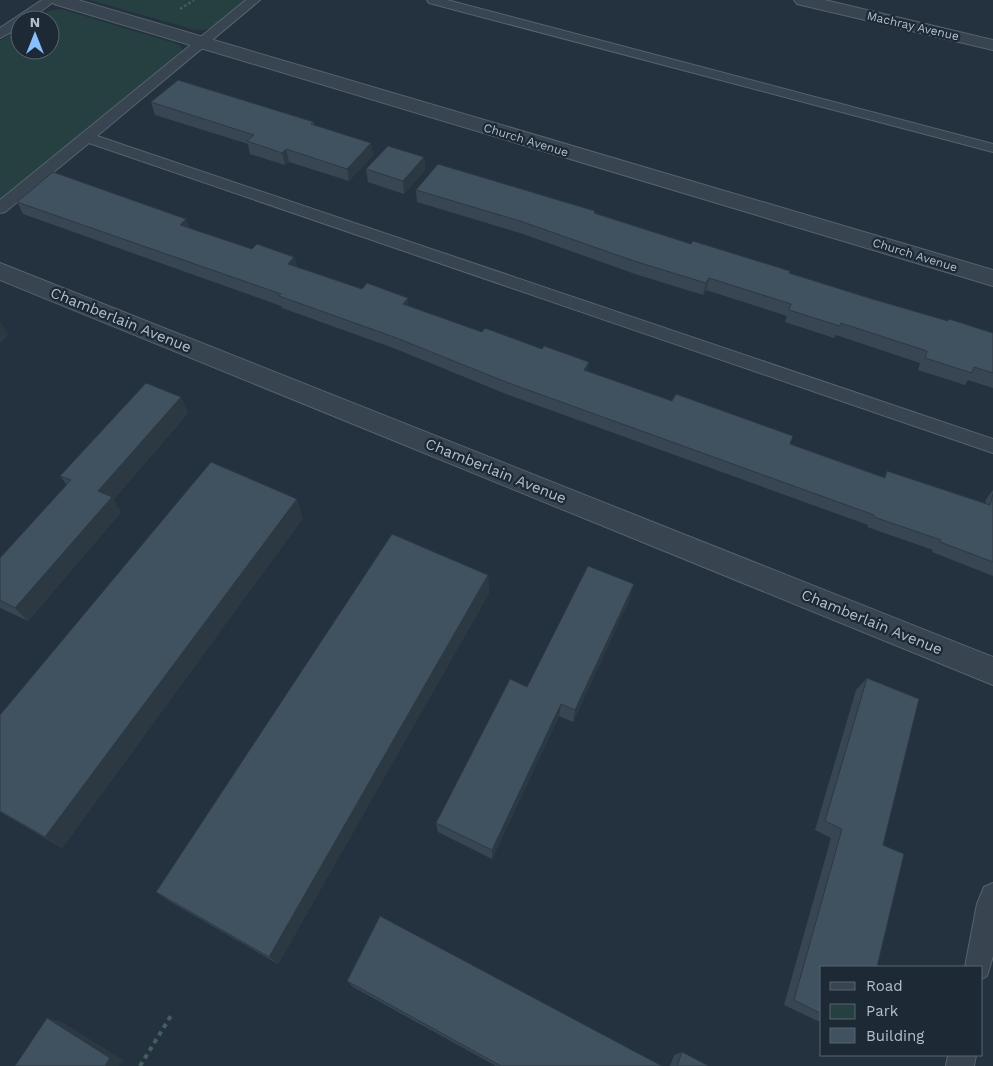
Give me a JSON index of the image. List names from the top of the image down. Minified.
{"streets":{"street":["Machray Avenue","Church Avenue","Chamberlain Avenue"]},"legend":["Road","Park","Building"],"north":"top"}
